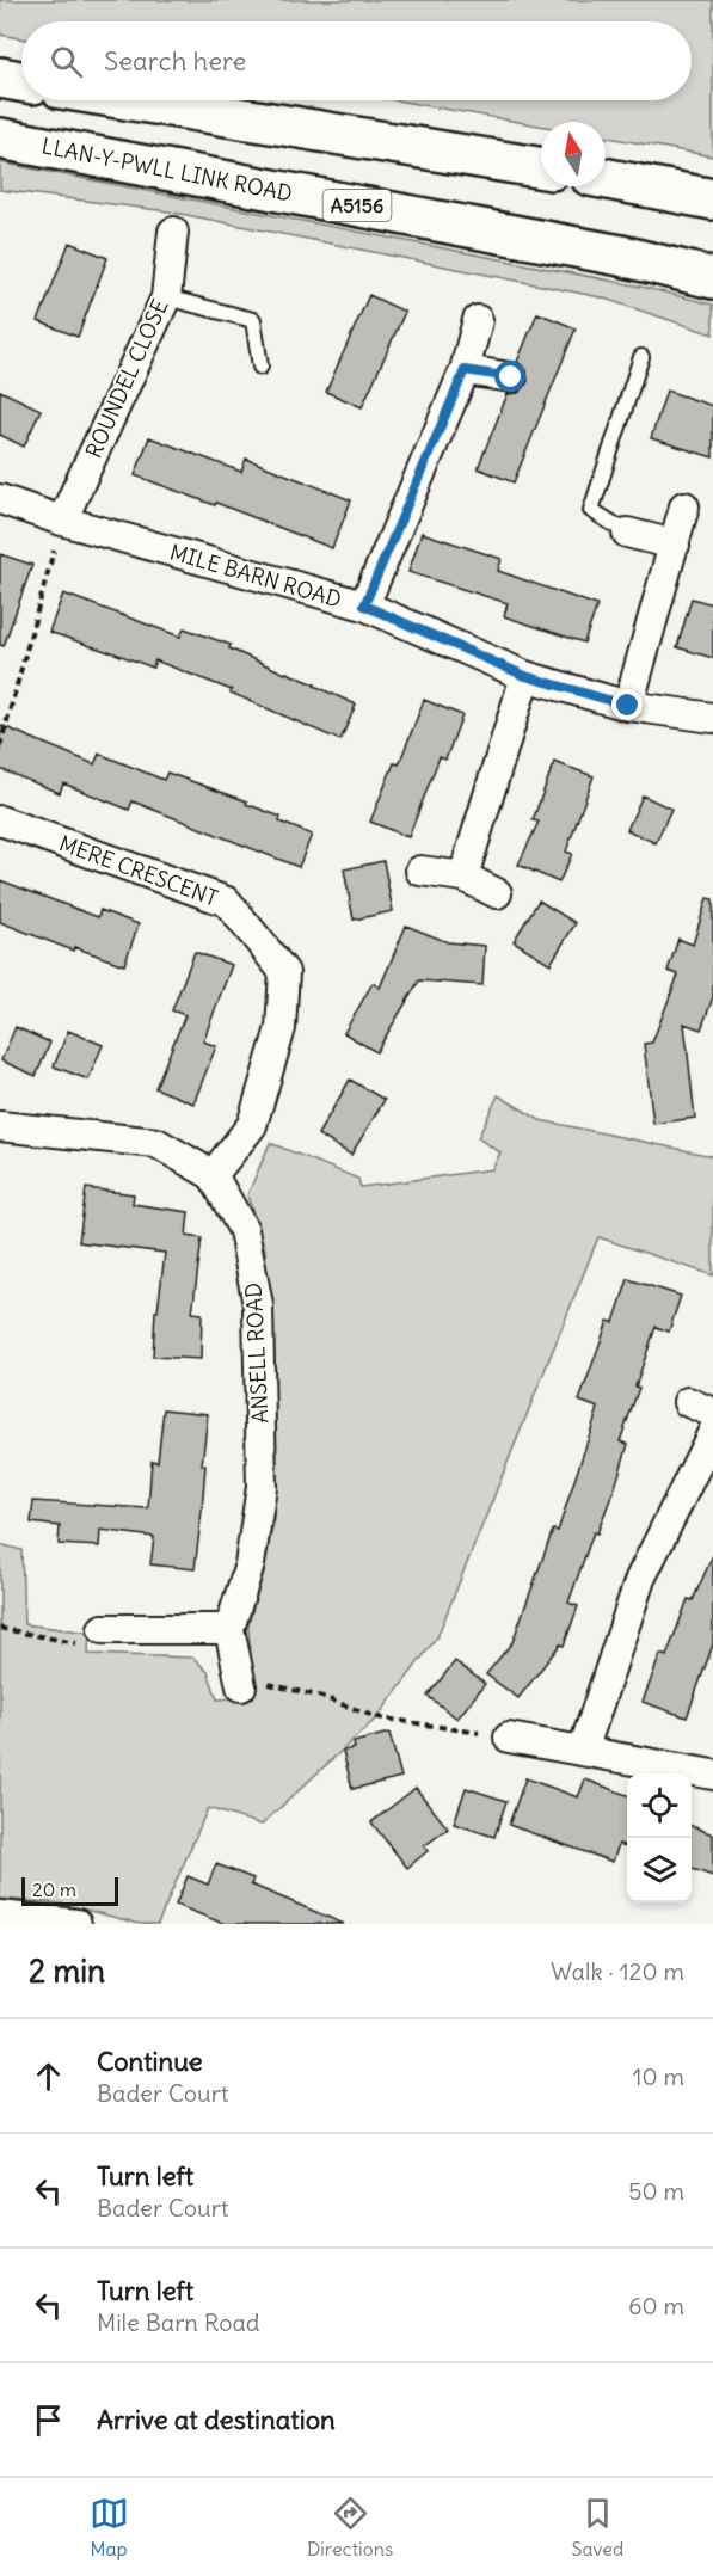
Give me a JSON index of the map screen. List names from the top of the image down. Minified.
{"streets":{"highway":["LLAN-Y-PWLL LINK ROAD","A5156"],"street":["ROUNDEL CLOSE","MILE BARN ROAD","MERE CRESCENT","ANSELL ROAD"]},"crossings":[["ROUNDEL CLOSE","MILE BARN ROAD"],["MERE CRESCENT","ANSELL ROAD"]],"scale_bar":"20 m","north":"top","page":{"search":"Search here","scale":"20 m","heading":["2 min","Walk · 120 m"],"list":[["Continue","Bader Court","10 m"],["Turn left","Bader Court","50 m"],["Turn left","Mile Barn Road","60 m"],"Arrive at destination"],"nav":["Map","Directions","Saved"]}}
